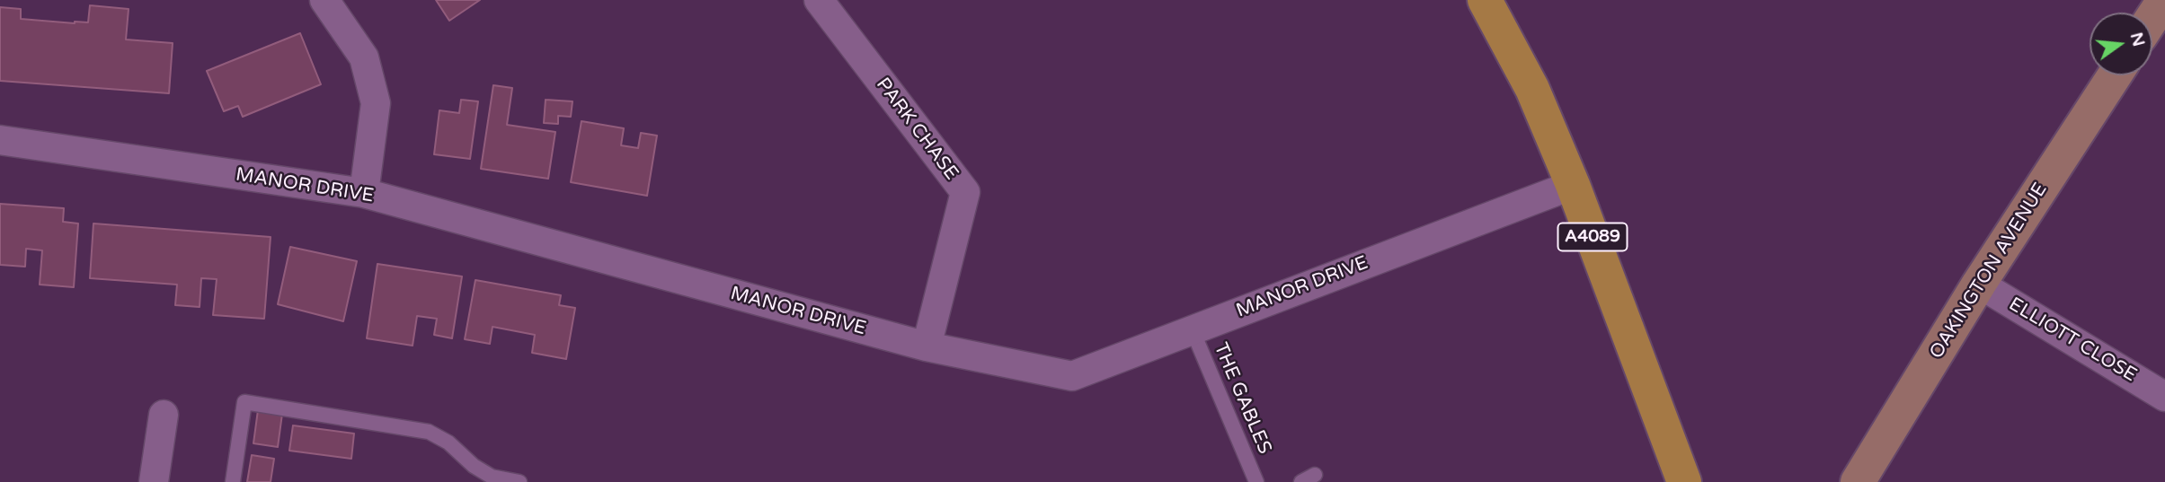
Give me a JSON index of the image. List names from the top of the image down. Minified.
{"streets":{"main road":["A4089"],"street":["PARK CHASE","MANOR DRIVE","OAKINGTON AVENUE","ELLIOTT CLOSE"],"lane":["THE GABLES"]},"crossings":[["PARK CHASE","MANOR DRIVE"],["MANOR DRIVE","A4089"],["MANOR DRIVE","THE GABLES"],["OAKINGTON AVENUE","ELLIOTT CLOSE"]],"north":"right"}
